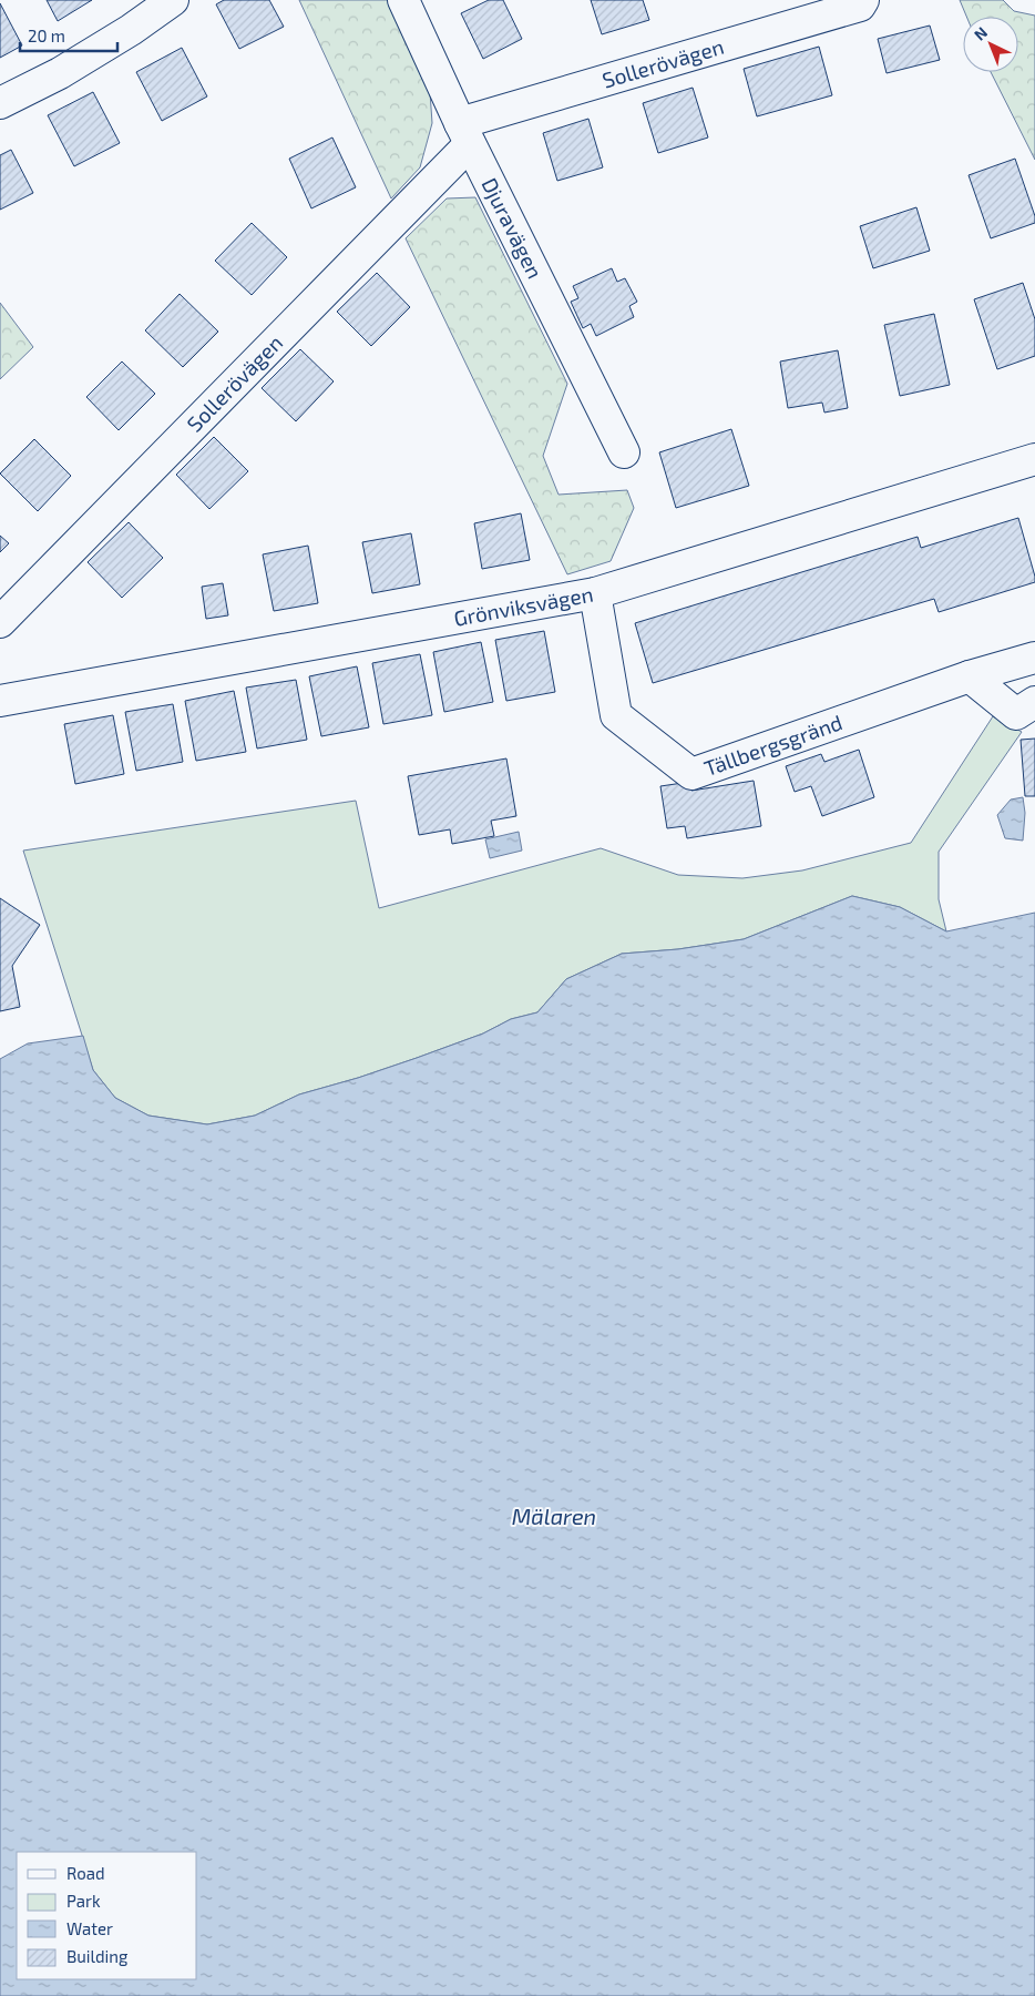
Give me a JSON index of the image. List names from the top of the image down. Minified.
{"streets":{"street":["Sollerövägen","Djuravägen","Grönviksvägen","Tällbergsgränd"]},"crossings":[["Sollerövägen","Djuravägen"],["Grönviksvägen","Tällbergsgränd"]],"water":["Mälaren"],"legend":["Road","Park","Water","Building"],"scale_bar":"20 m","north":"top left"}
